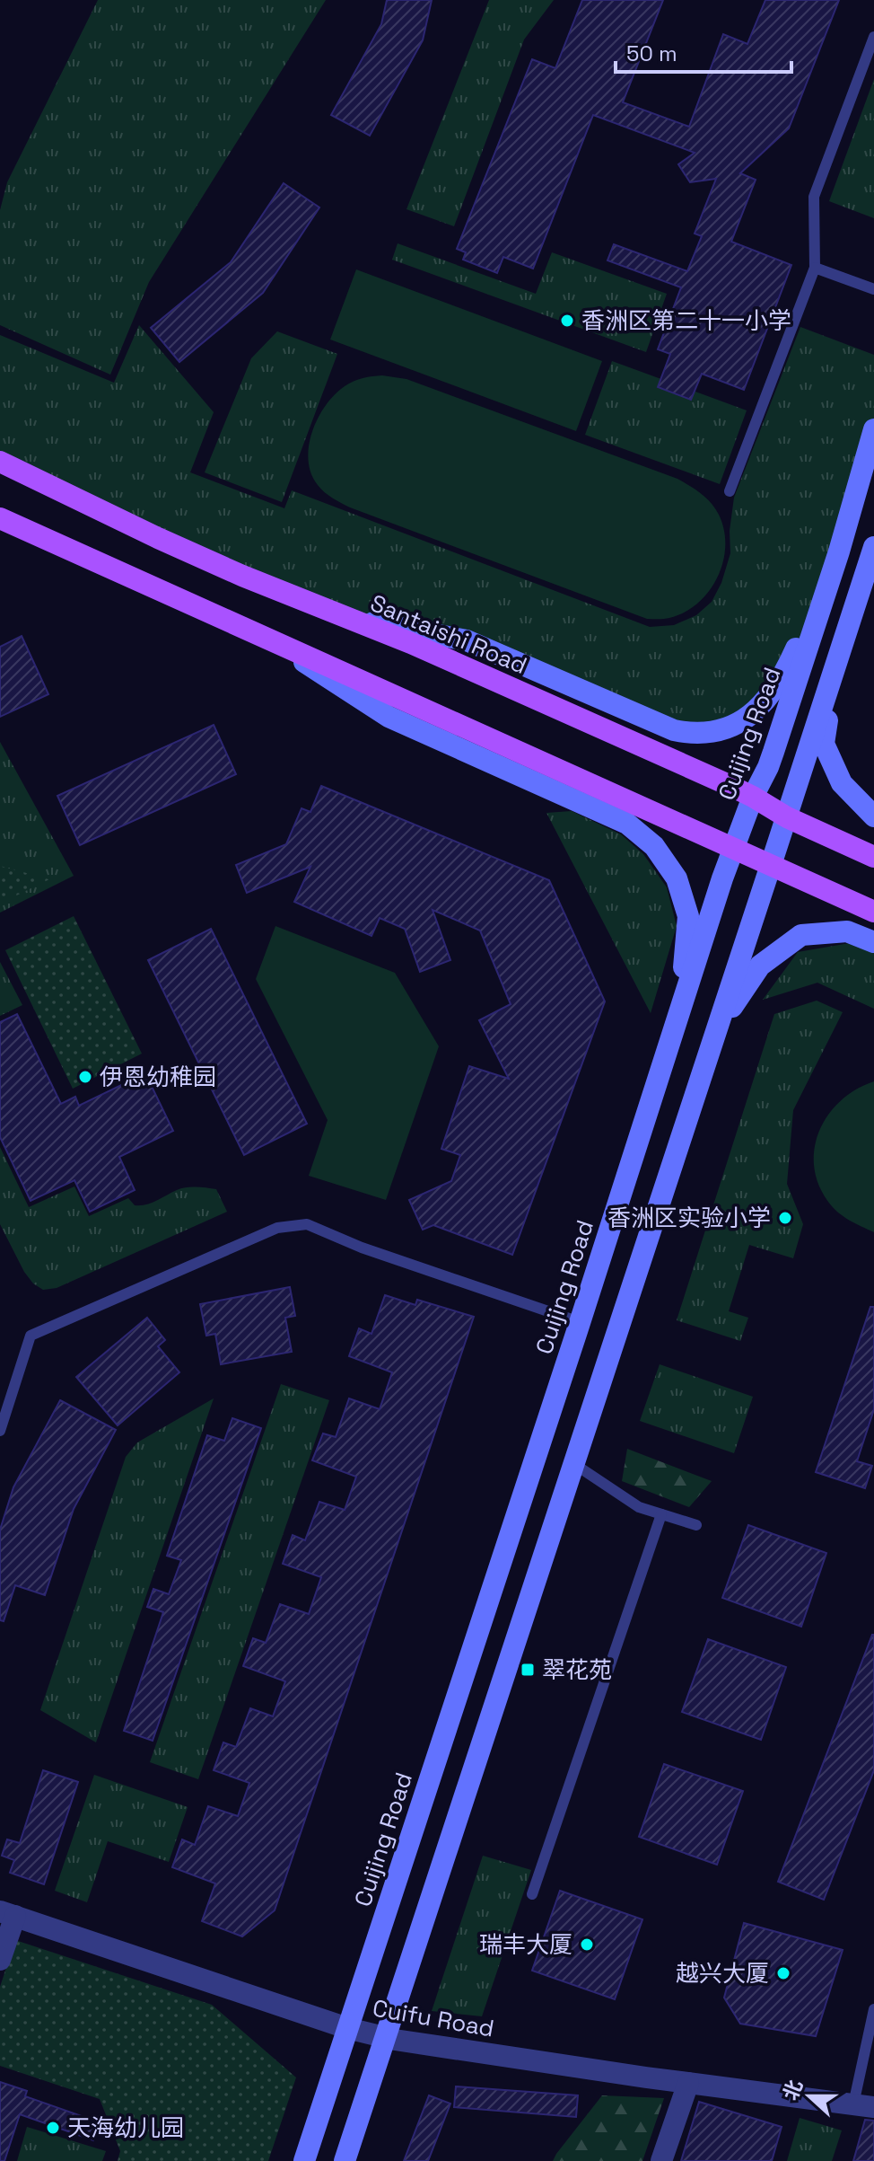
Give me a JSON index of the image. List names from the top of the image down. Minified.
{"streets":{"main road":["Santaishi Road","Cuijing Road"],"street":["Cuifu Road"]},"crossings":[["Santaishi Road","Cuijing Road"],["Cuijing Road","Cuifu Road"]],"places":{"other":["香洲区第二十一小学","伊恩幼稚园","香洲区实验小学","瑞丰大厦","越兴大厦","天海幼儿园"],"transit":["翠花苑"]},"scale_bar":"50 m","north":"left"}
